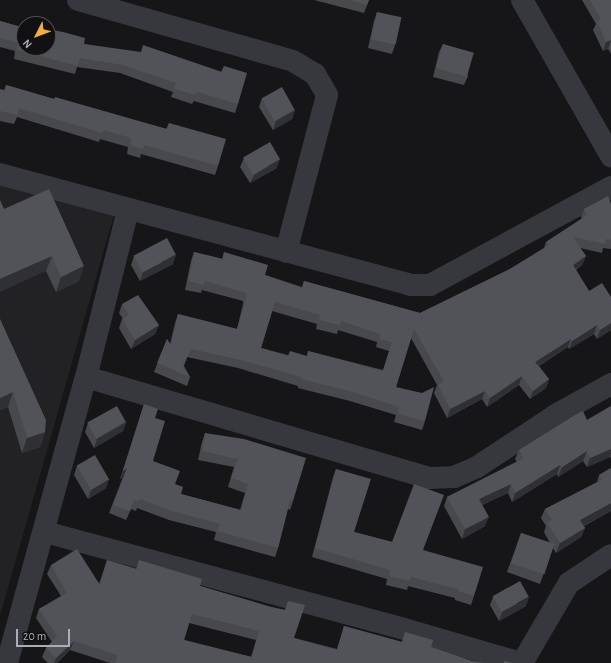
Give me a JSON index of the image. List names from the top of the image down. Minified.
{"scale_bar":"20 m","north":"bottom left"}
